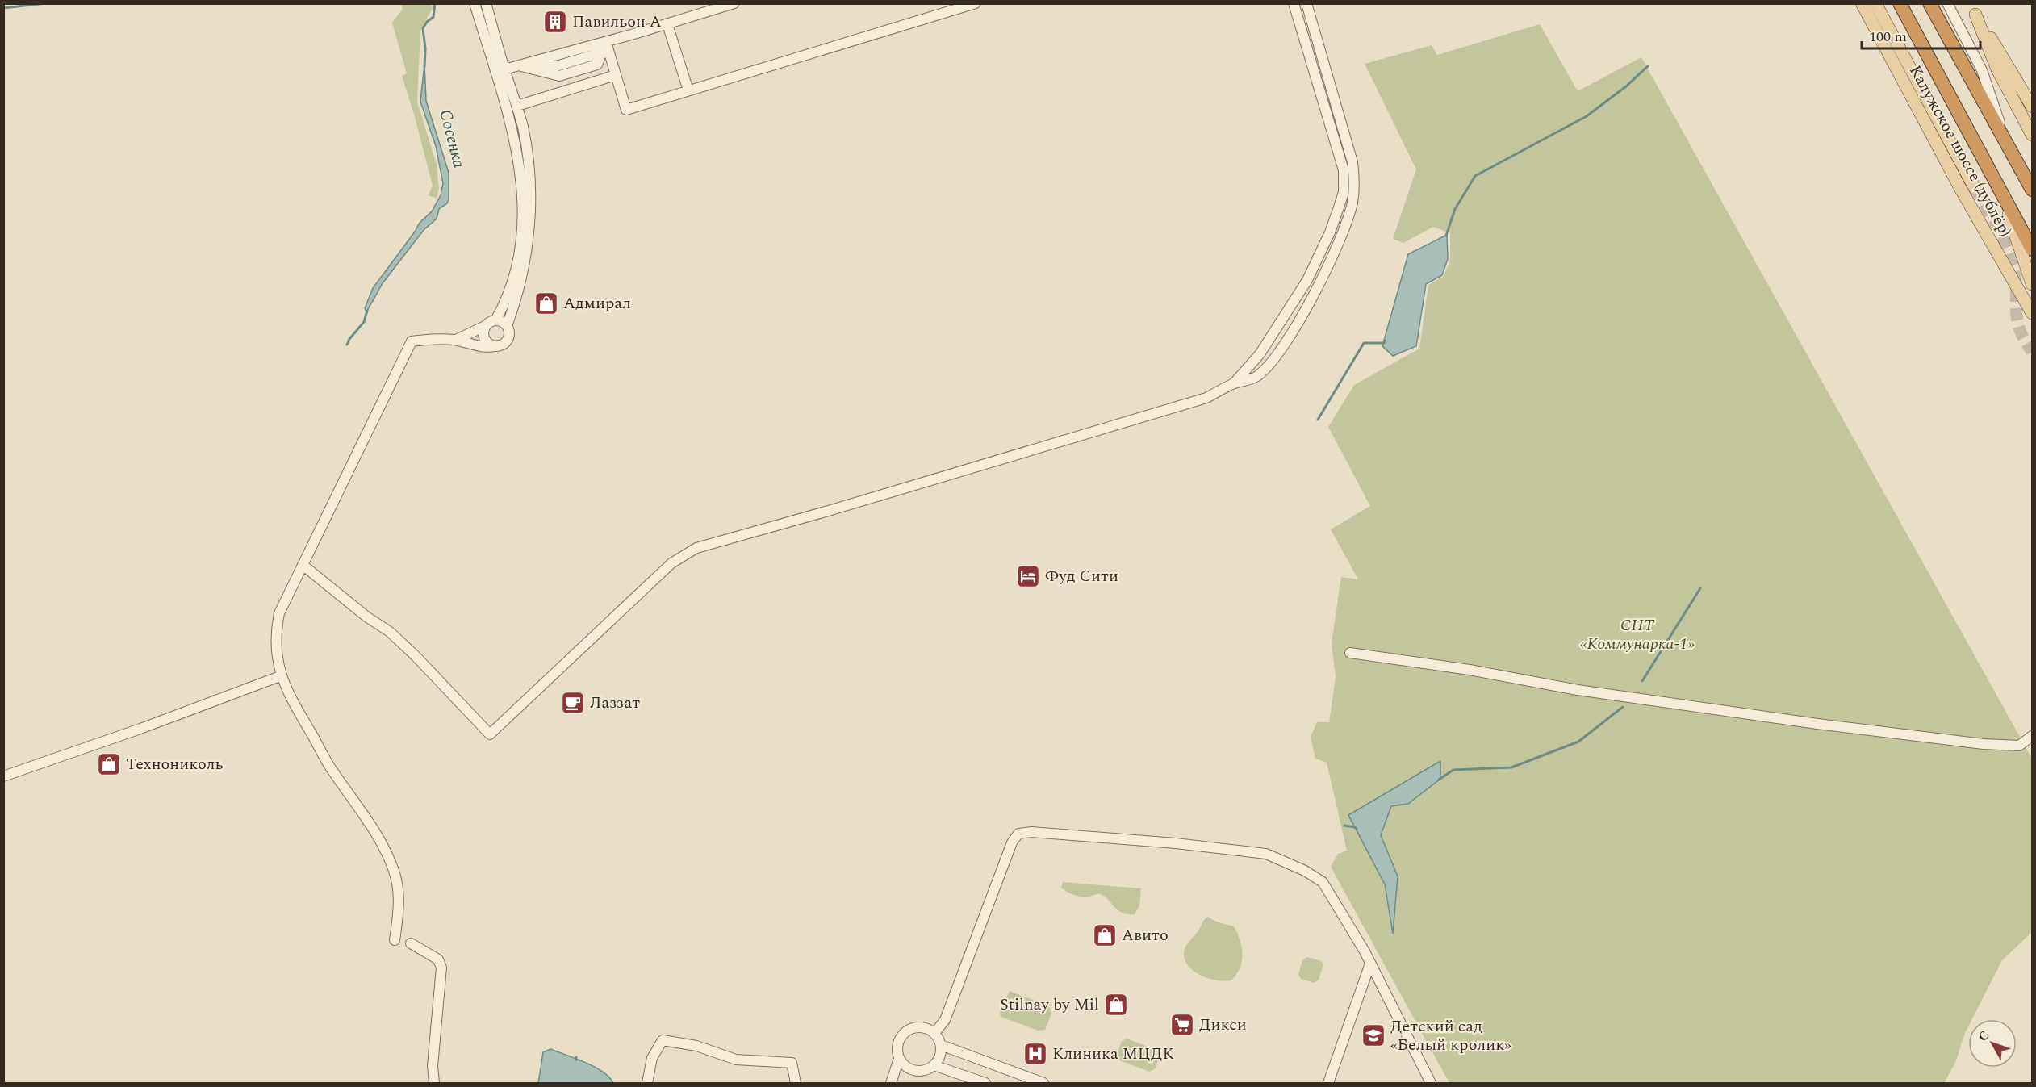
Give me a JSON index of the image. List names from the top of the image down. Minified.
{"streets":{"main road":["Калужское шоссе (дублёр)"]},"water":["Сосенка"],"parks":["СНТ «Коммунарка-1»"],"places":{"building":["Павильон А"],"shop":["Адмирал","Технониколь","Авито","Stilnay by Mil"],"hotel":["Фуд Сити"],"cafe":["Лаззат"],"supermarket":["Дикси"],"school or university":["Детский сад «Белый кролик»"],"hospital":["Клиника МЦДК"]},"scale_bar":"100 m","north":"top left"}
